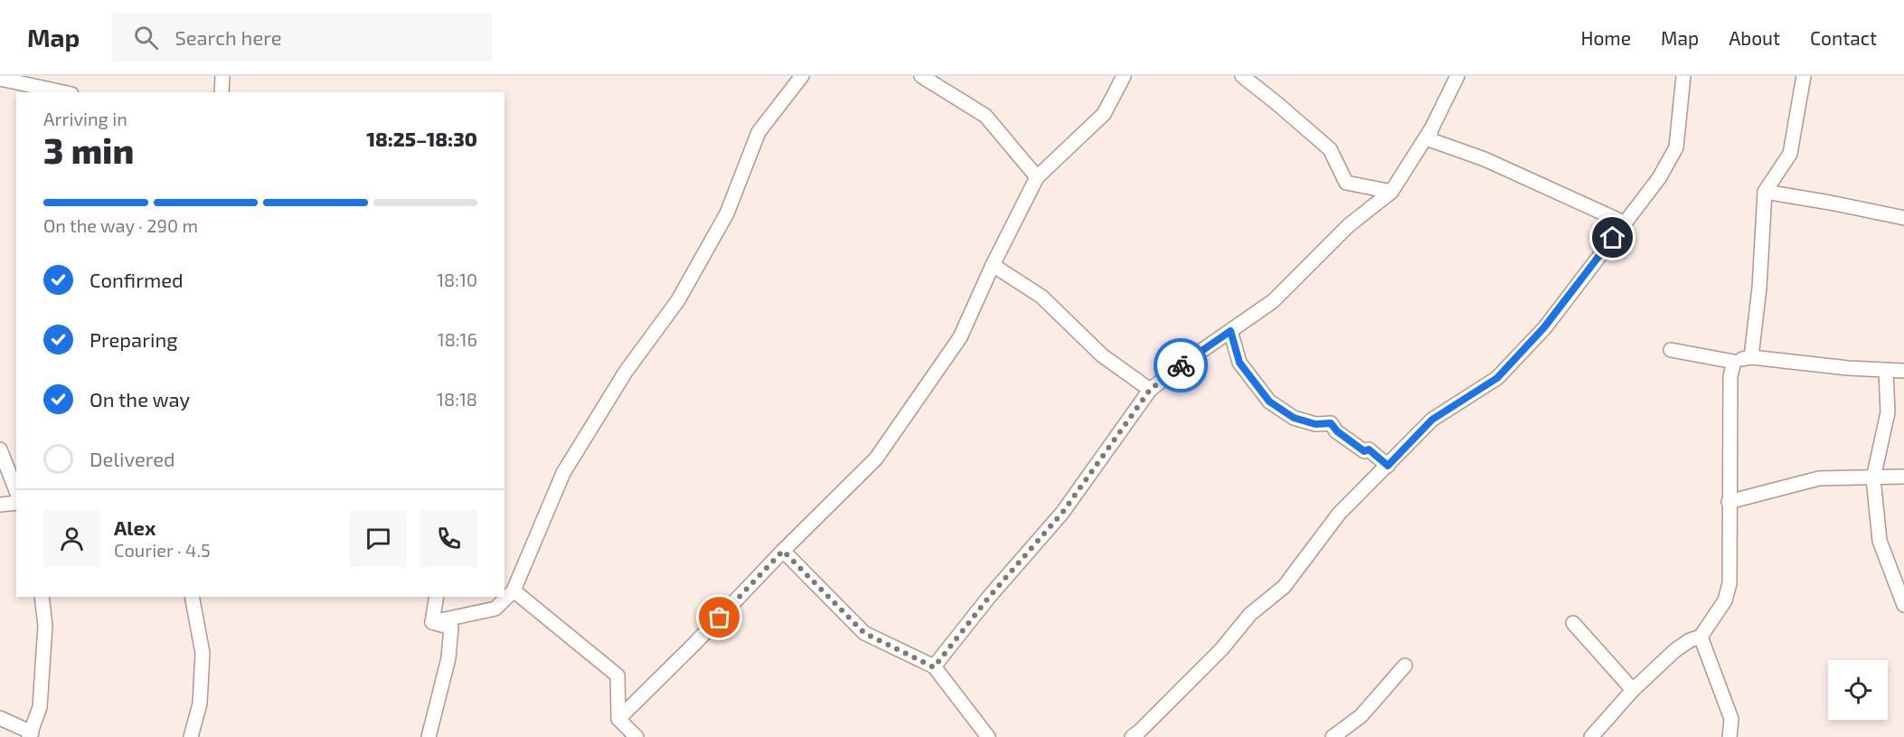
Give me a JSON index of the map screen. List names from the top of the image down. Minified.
{"page":{"header":"Map","search":"Search here","nav":["Home","Map","About","Contact"],"heading":["3 min","Arriving in","18:25–18:30"],"panel":["Alex","Courier · 4.5"],"bar":"On the way · 290 m","list":[["Confirmed","18:10"],["Preparing","18:16"],["On the way","18:18"],"Delivered"]}}
